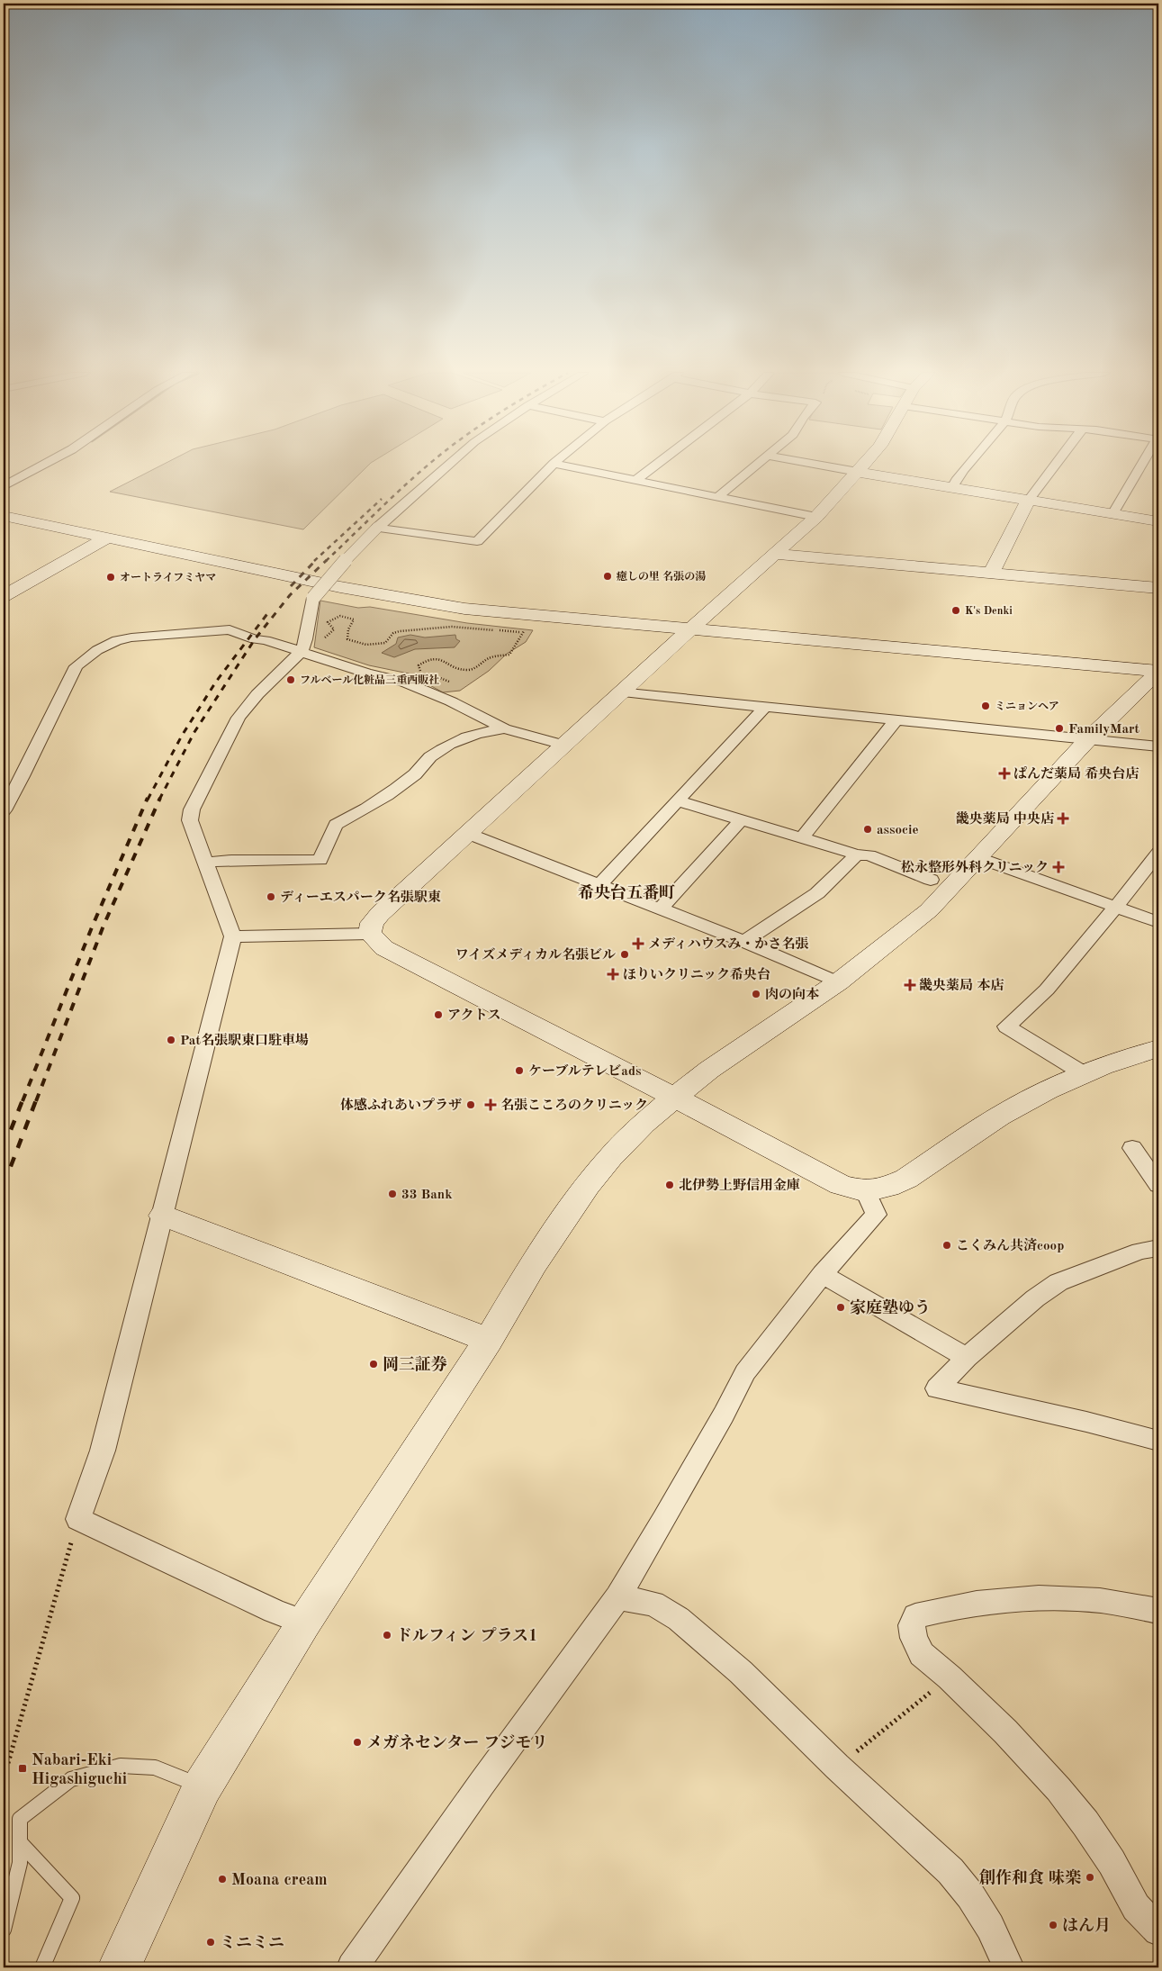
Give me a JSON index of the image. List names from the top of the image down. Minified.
{"districts":["希央台五番町"],"places":{"other":["癒しの里 名張の湯","オートライフミヤマ","K's Denki","フルベール化粧品三重西販社","ミニョンヘア","FamilyMart","associe","ディーエスパーク名張駅東","ワイズメディカル名張ビル","肉の向本","アクトス","Pat名張駅東口駐車場","ケーブルテレビads","体感ふれあいプラザ","北伊勢上野信用金庫","33 Bank","こくみん共済coop","家庭塾ゆう","岡三証券","ドルフィン プラス1","メガネセンター フジモリ","創作和食 味楽","Moana cream","はん月","ミニミニ"],"health":["ぱんだ薬局 希央台店","畿央薬局 中央店","松永整形外科クリニック","メディハウスみ・かさ名張","ほりいクリニック希央台","畿央薬局 本店","名張こころのクリニック"],"transit":["Nabari-Eki Higashiguchi"]}}
